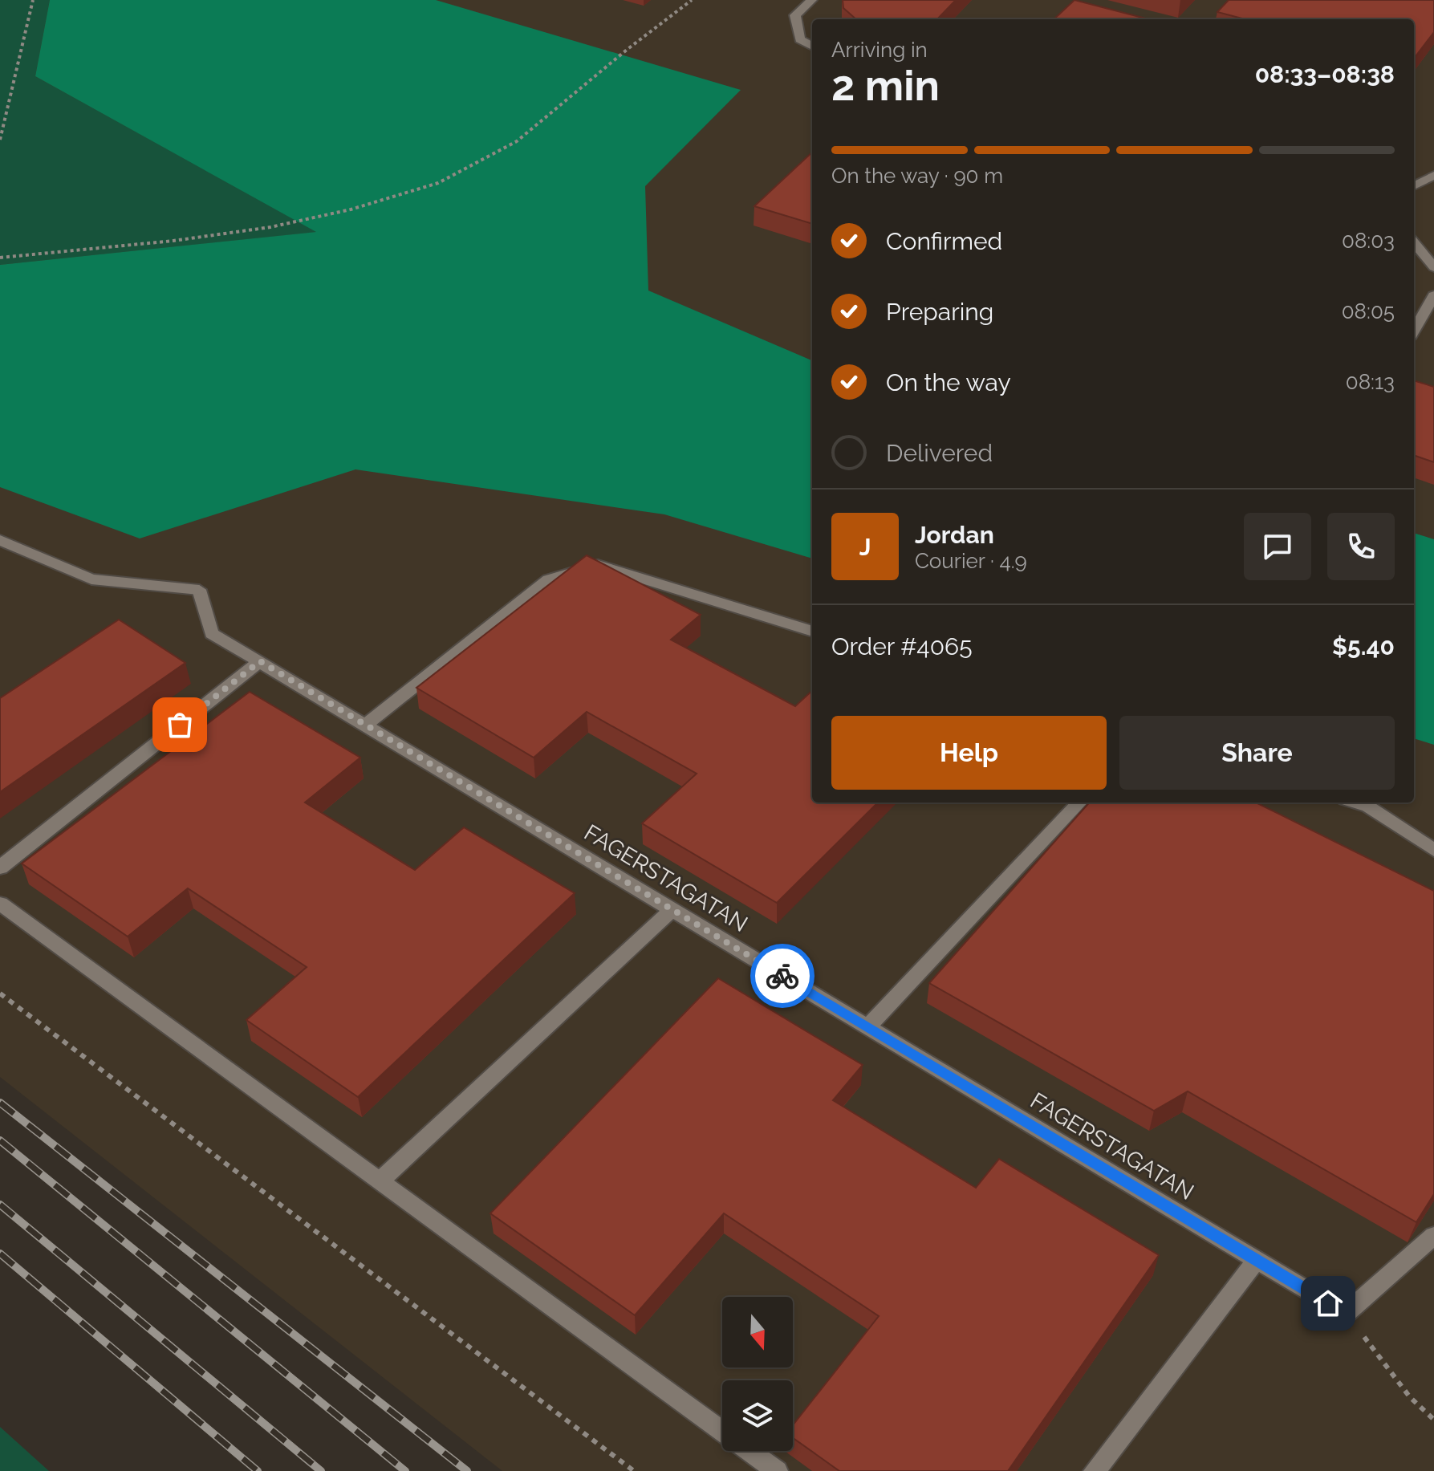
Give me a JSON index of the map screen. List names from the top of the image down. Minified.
{"streets":{"street":["FAGERSTAGATAN"]},"north":"bottom","page":{"heading":["2 min","Arriving in","08:33–08:38"],"panel":["Jordan","Courier · 4.9","Order #4065","$5.40"],"bar":"On the way · 90 m","list":[["Confirmed","08:03"],["Preparing","08:05"],["On the way","08:13"],"Delivered"],"round":"J","buttons":["Help","Share"]}}
